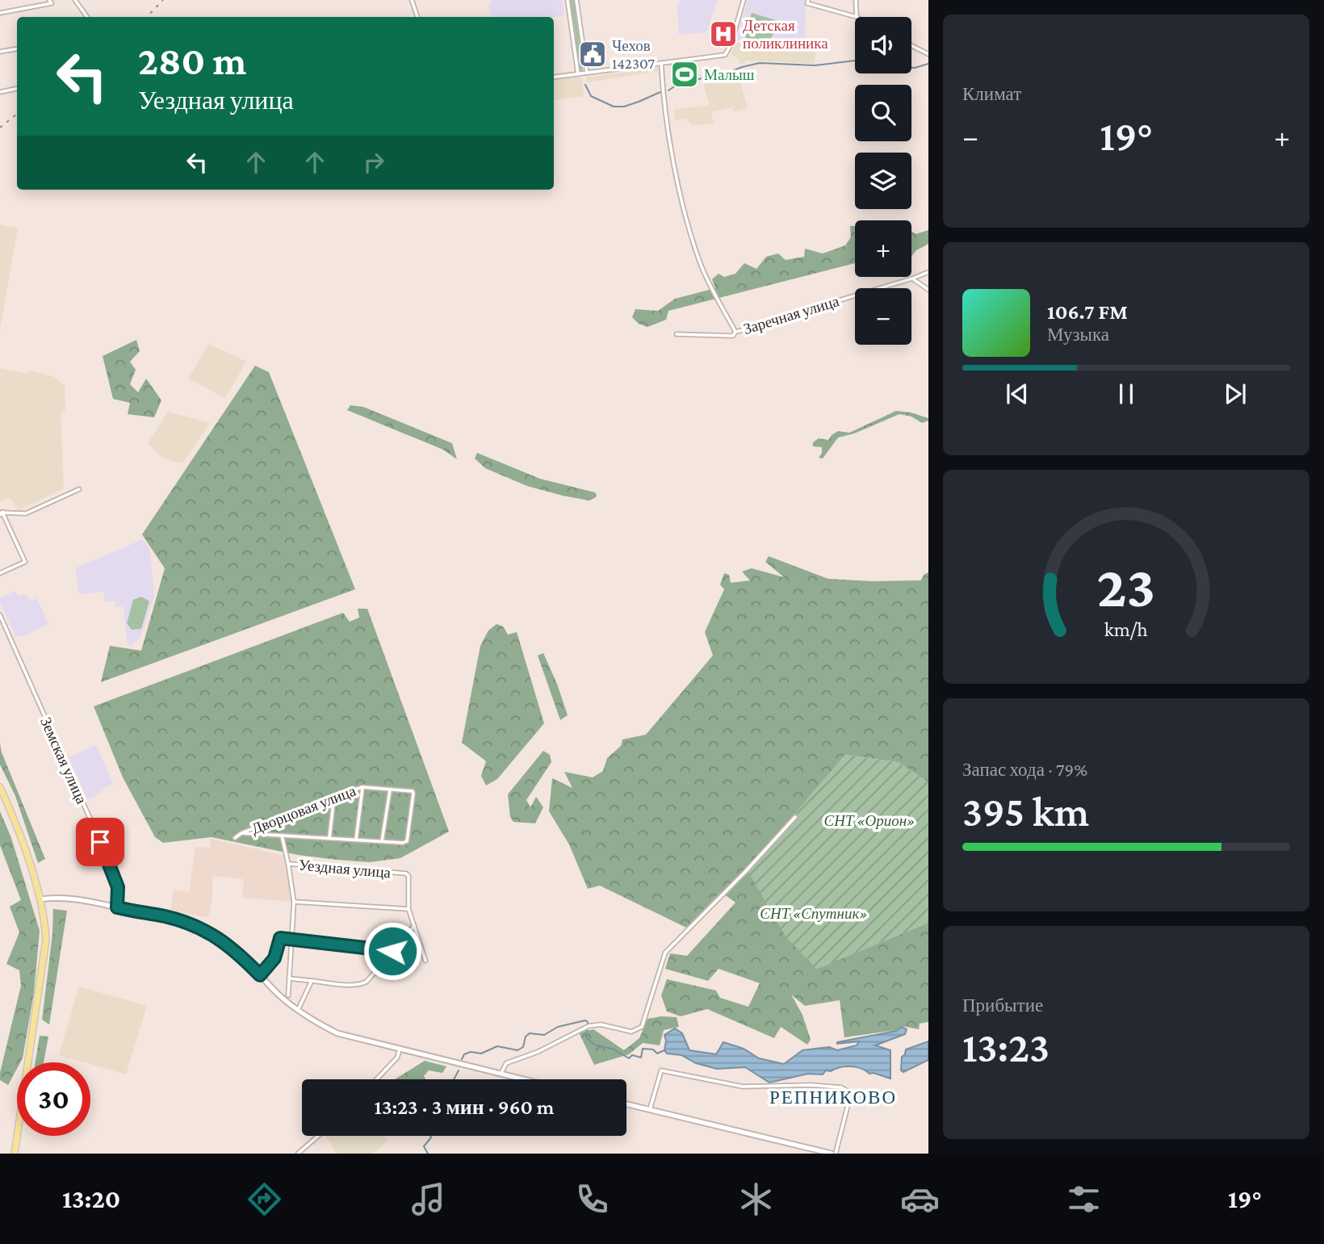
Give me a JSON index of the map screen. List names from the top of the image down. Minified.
{"streets":{"street":["Заречная улица","Земская улица","Дворцовая улица","Уездная улица"]},"districts":["РЕПНИКОВО"],"parks":["СНТ «Орион»","СНТ «Спутник»"],"places":{"hospital":["Детская поликлиника"],"public building":["Чехов 142307"],"sports":["Малыш"]},"page":{"tile":["Климат",["Запас хода · 79%","395 km"],["Прибытие","13:23"]],"map_buttons":["+","−"],"turn":["280 m","Уездная улица"],"heat":["−","19°","+"],"song":["106.7 FM","Музыка"],"limit":"30","trip":"13:23 · 3 мин · 960 m","tabs":["13:20","19°"],"gauge":["23","km/h"]}}
